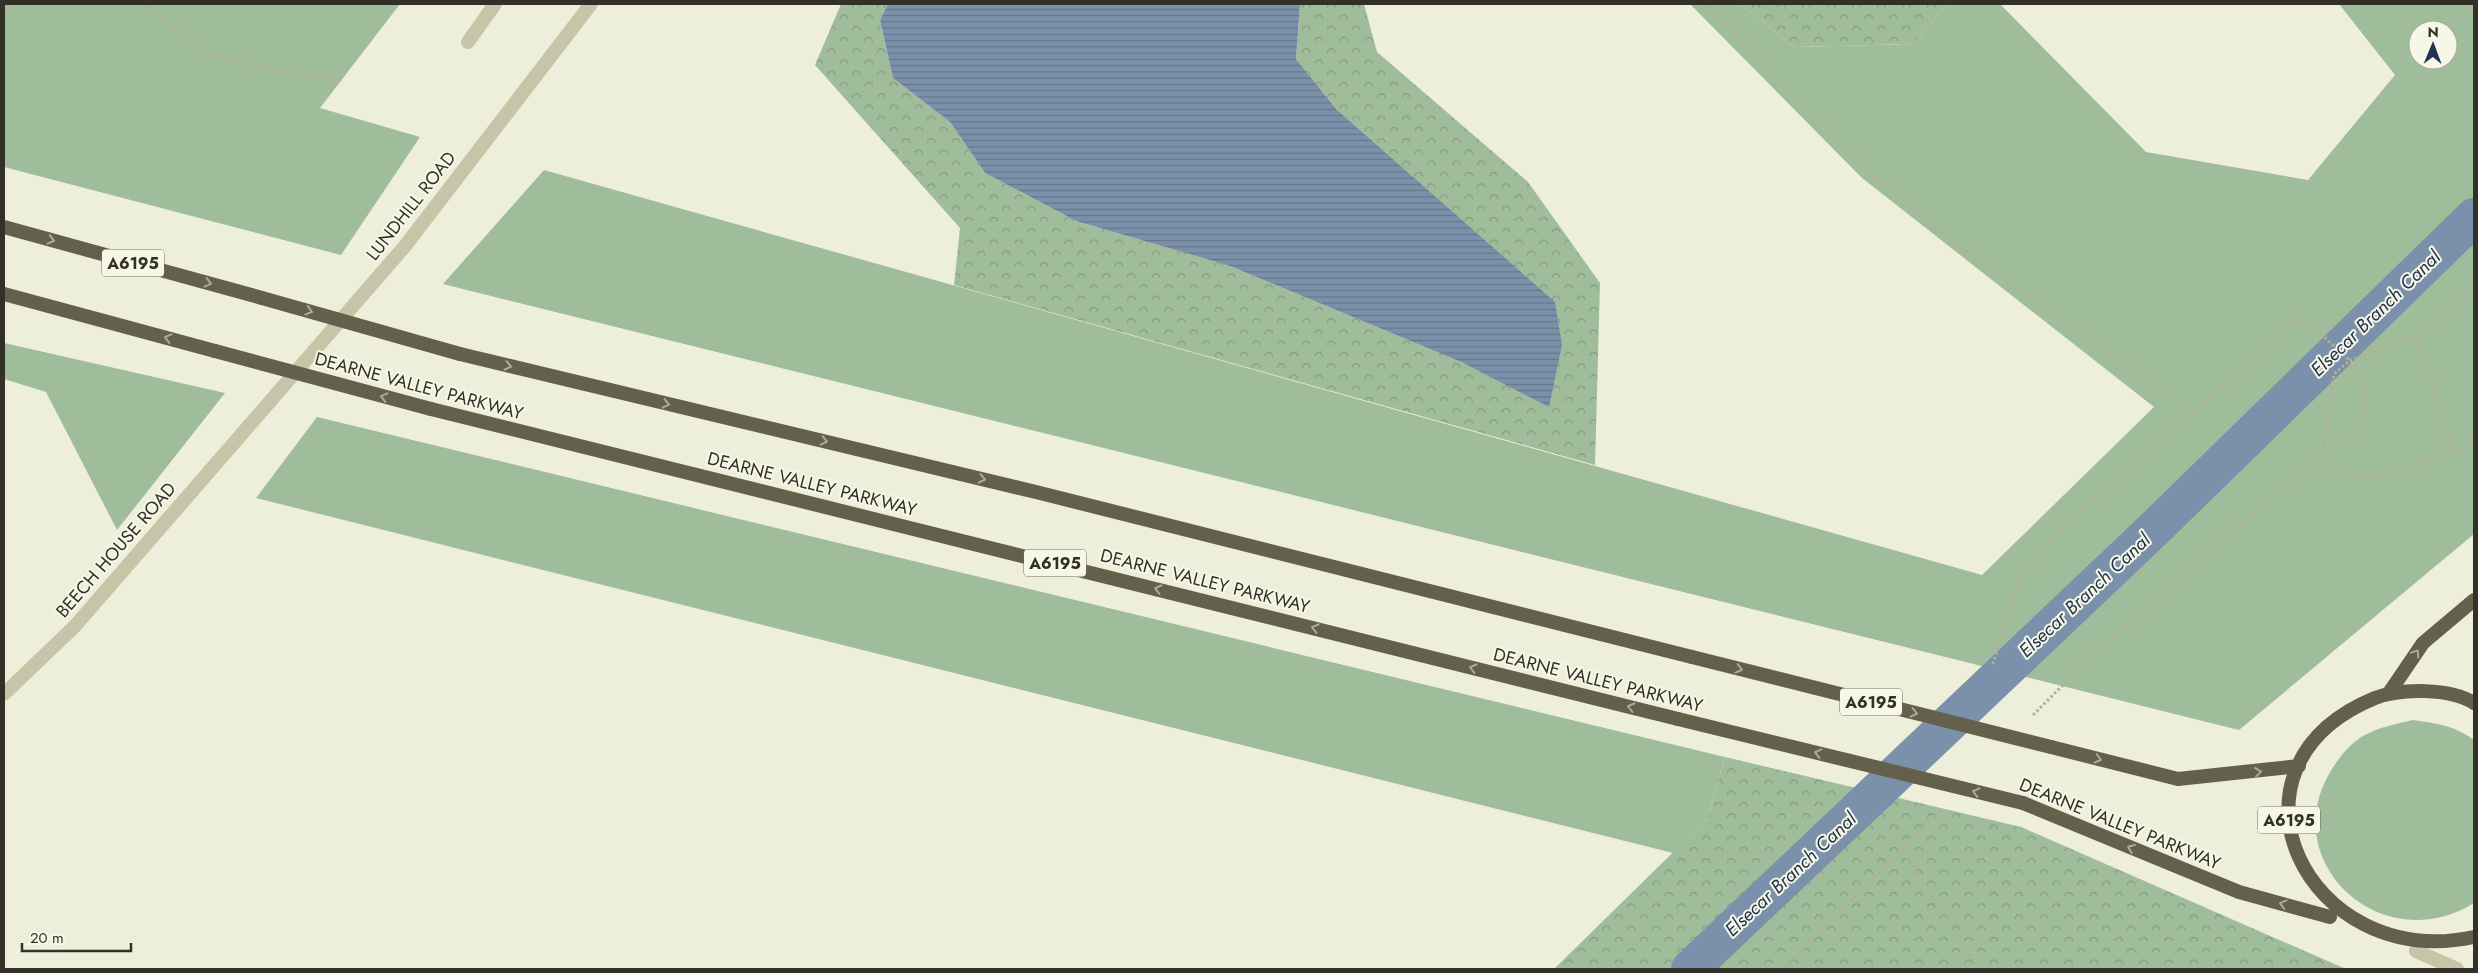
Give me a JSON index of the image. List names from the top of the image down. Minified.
{"streets":{"highway":["A6195","DEARNE VALLEY PARKWAY"],"street":["LUNDHILL ROAD","BEECH HOUSE ROAD"]},"crossings":[["LUNDHILL ROAD","BEECH HOUSE ROAD"],["A6195","DEARNE VALLEY PARKWAY"]],"water":["Elsecar Branch Canal"],"scale_bar":"20 m","north":"top"}
